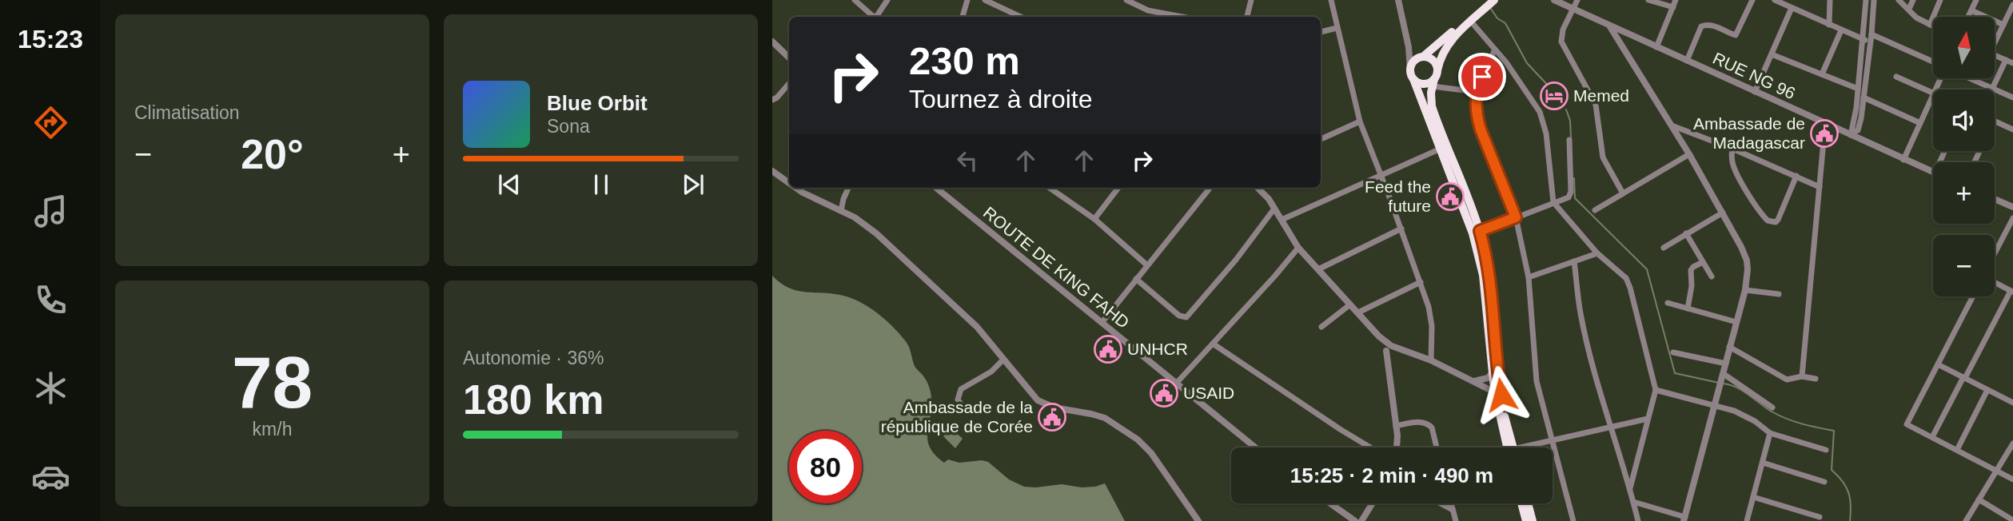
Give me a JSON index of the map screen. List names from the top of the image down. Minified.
{"streets":{"street":["RUE NG 96","ROUTE DE KING FAHD"]},"places":{"hotel":["Memed"],"public building":["Ambassade de Madagascar","Feed the future","UNHCR","USAID","Ambassade de la république de Corée"]},"north":"top","page":{"tabs":"15:23","tile":["Climatisation",["78","km/h"],["Autonomie · 36%","180 km"]],"map_buttons":["+","−"],"turn":["230 m","Tournez à droite"],"song":["Blue Orbit","Sona"],"heat":["−","20°","+"],"limit":"80","trip":"15:25 · 2 min · 490 m"}}
